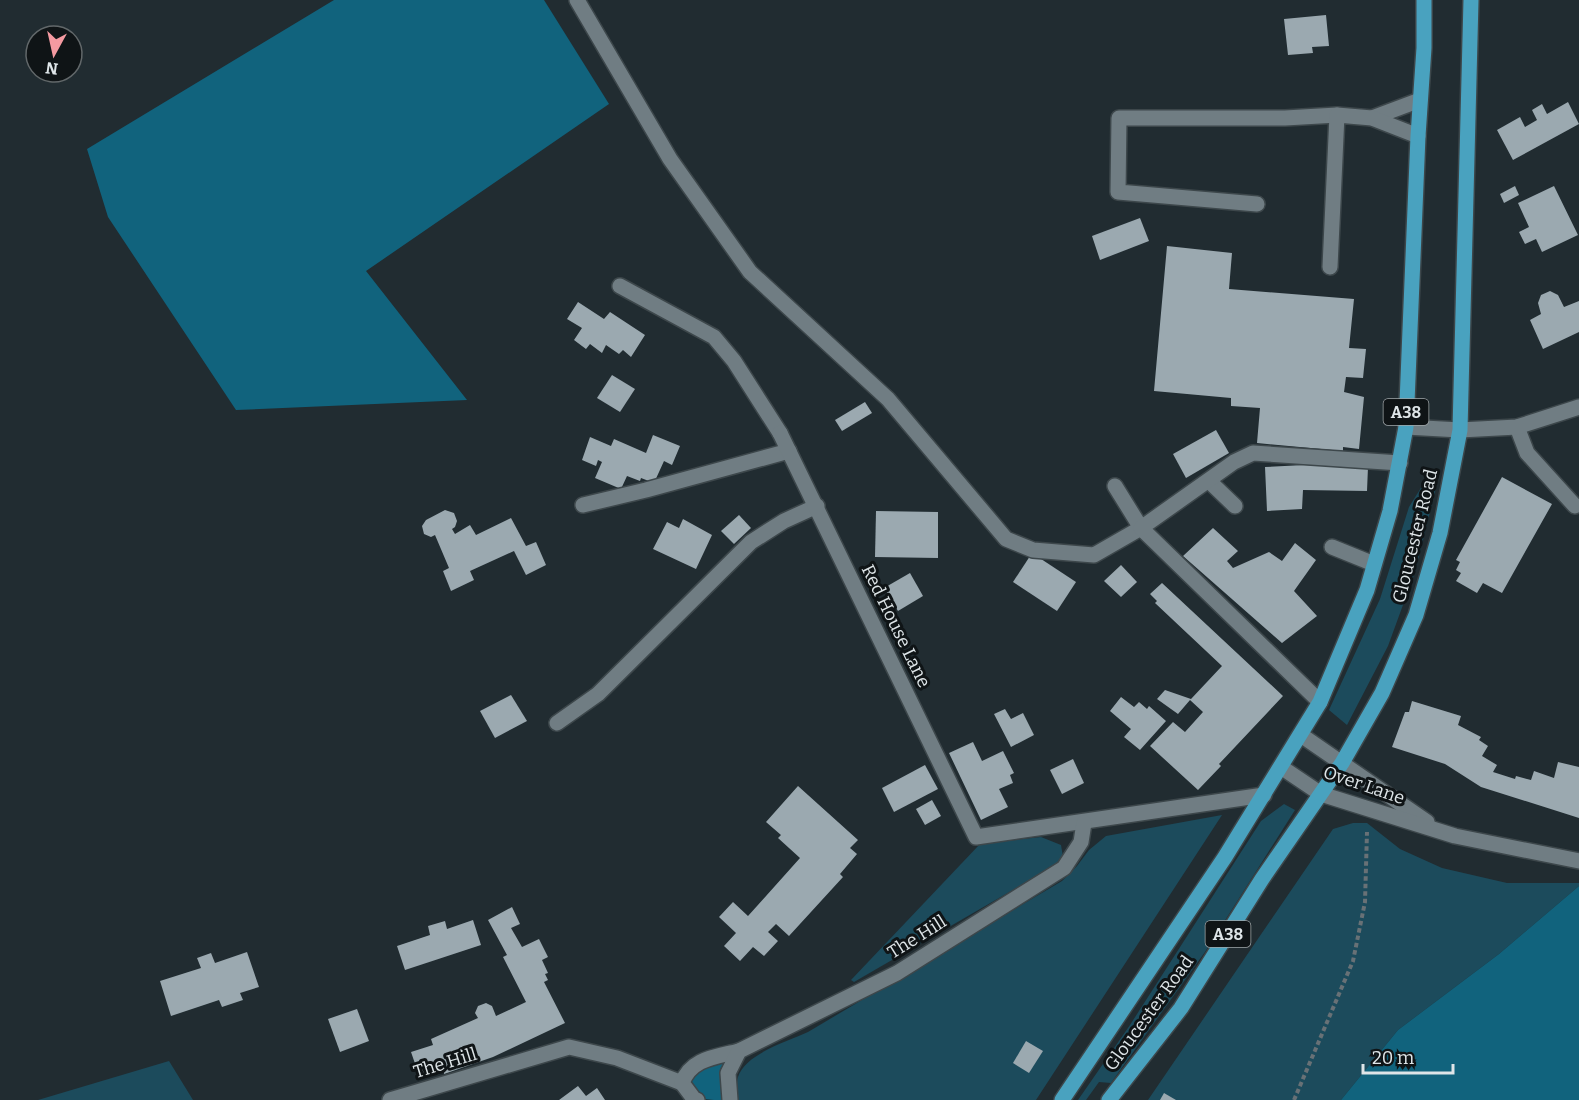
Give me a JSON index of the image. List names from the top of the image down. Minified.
{"streets":{"main road":["A38","Gloucester Road"],"street":["Red House Lane","Over Lane","The Hill"]},"crossings":[["Gloucester Road","Over Lane"],["Red House Lane","The Hill"]],"scale_bar":"20 m","north":"bottom"}
